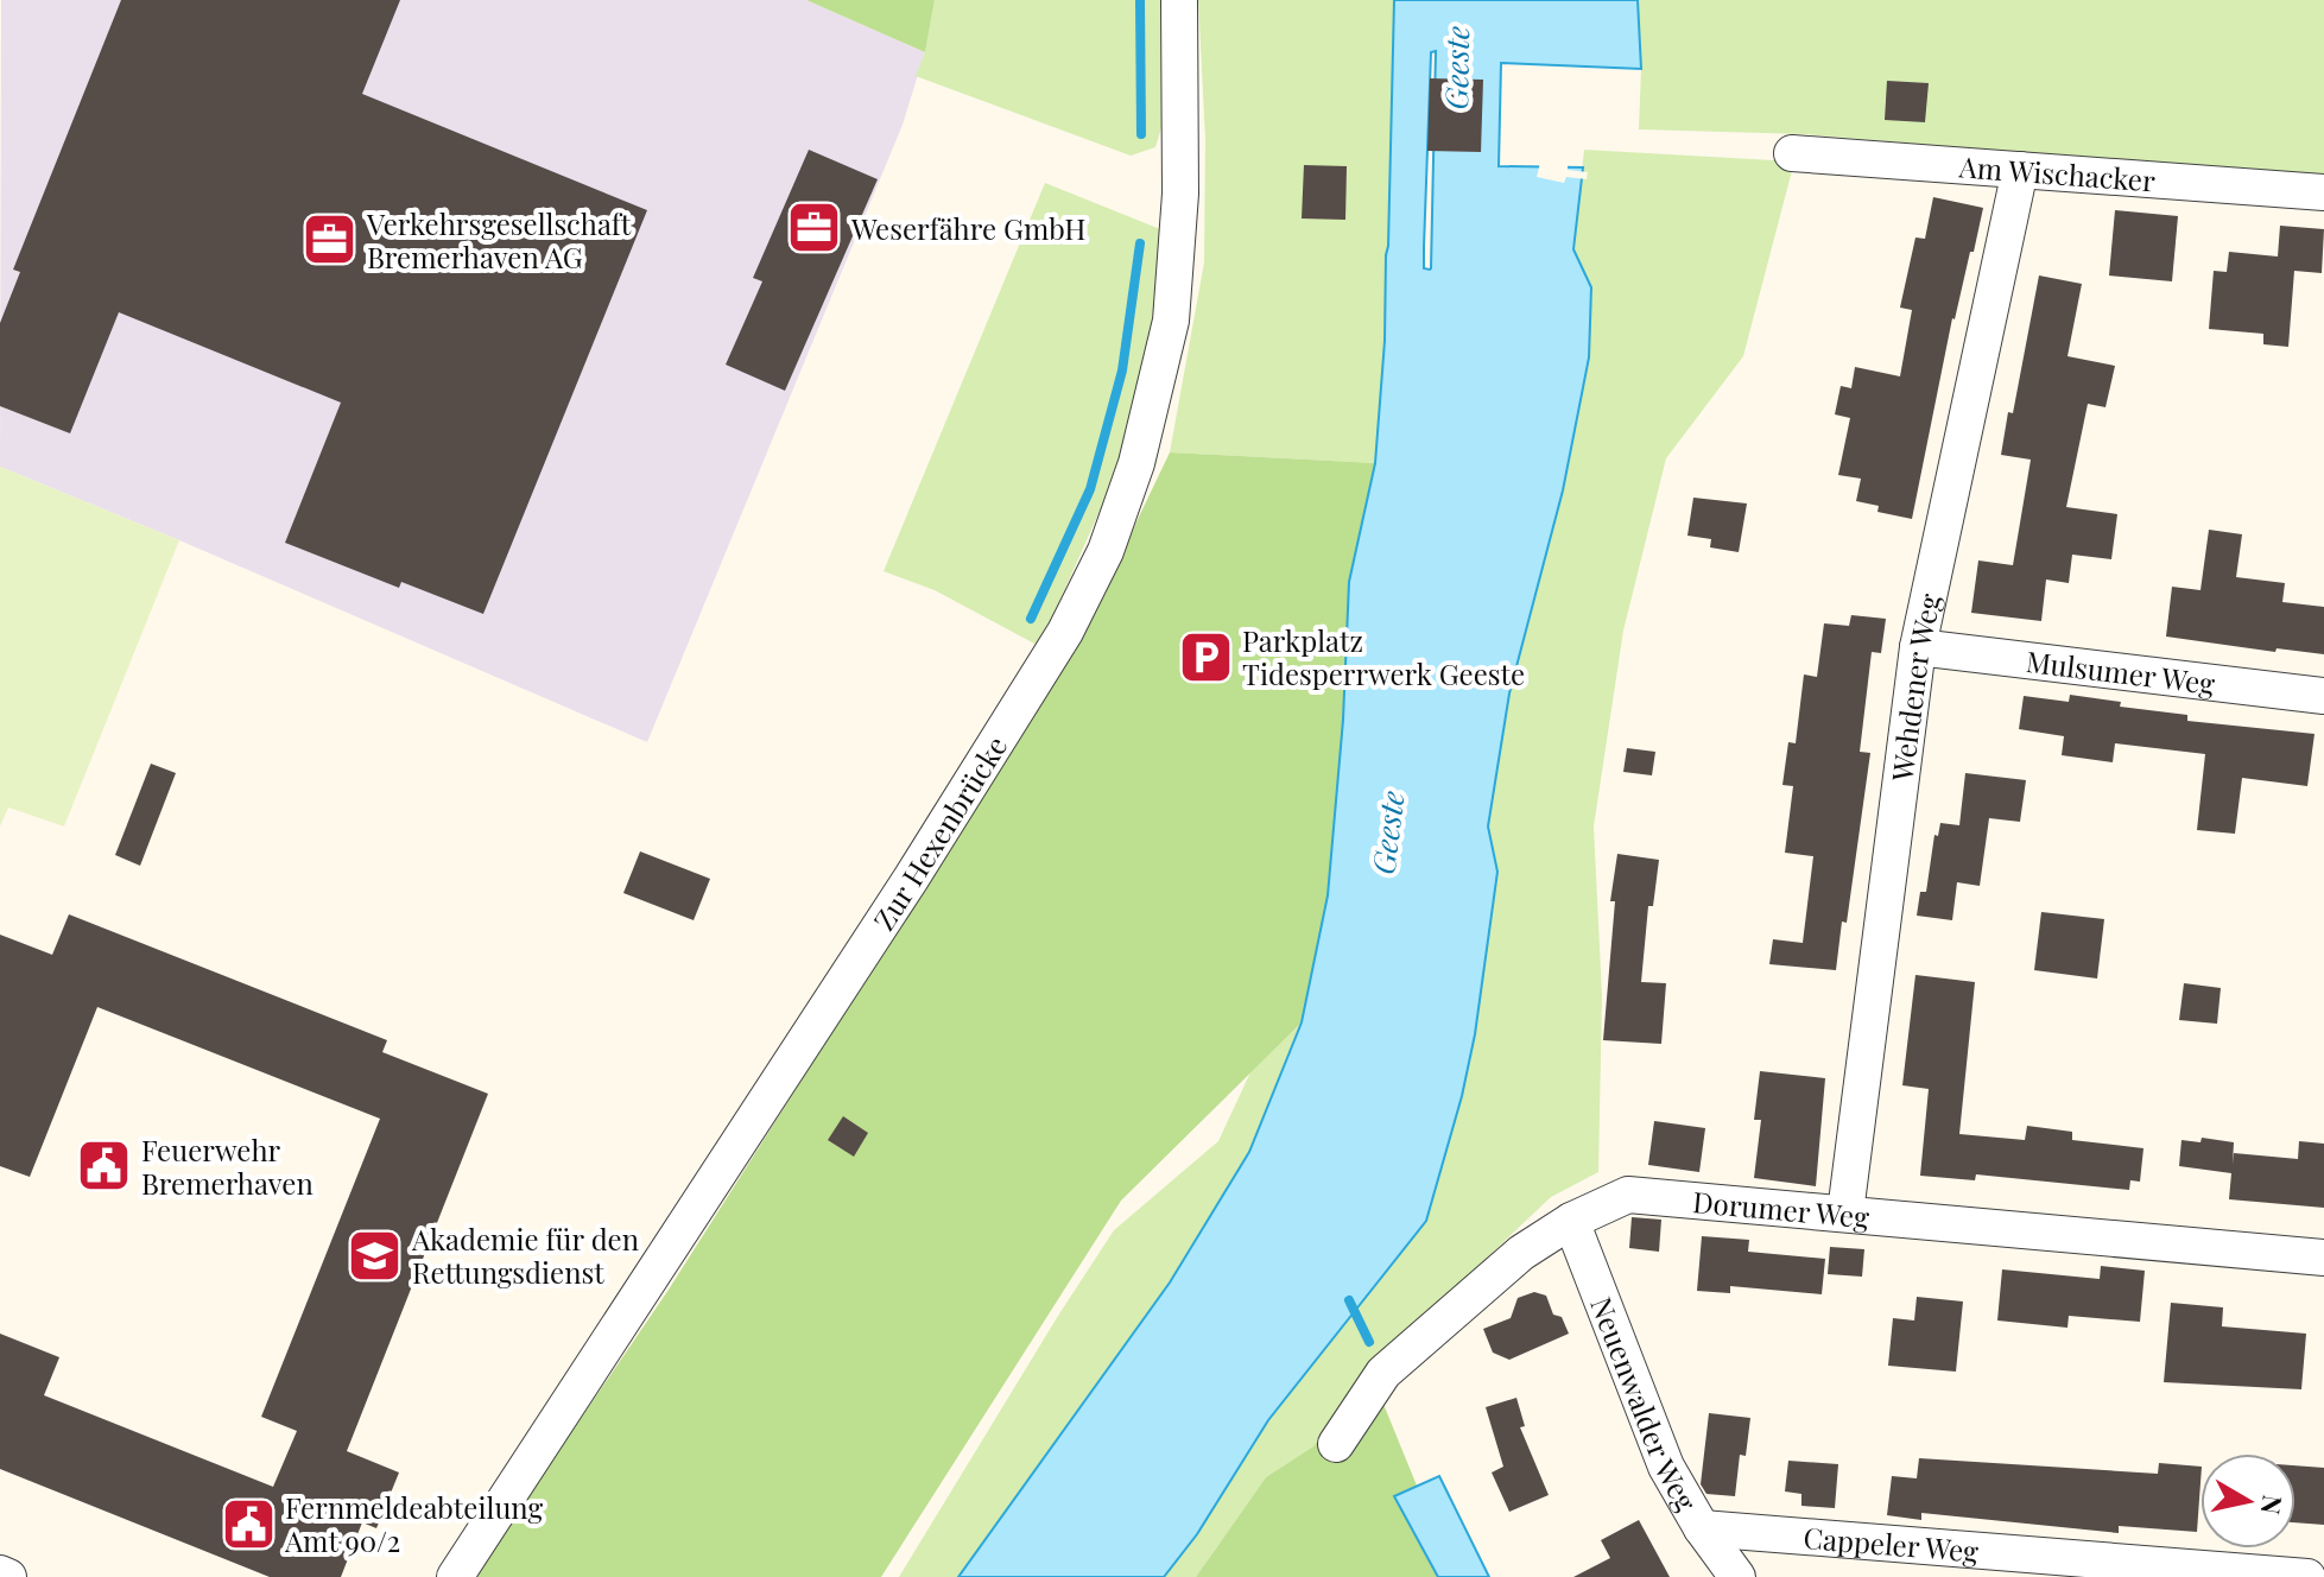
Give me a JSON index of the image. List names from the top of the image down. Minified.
{"streets":{"street":["Am Wischacker","Mulsumer Weg","Wehdener Weg","Zur Hexenbrücke","Dorumer Weg","Neuenwalder Weg","Cappeler Weg"]},"crossings":[["Am Wischacker","Wehdener Weg"],["Mulsumer Weg","Wehdener Weg"],["Wehdener Weg","Dorumer Weg"],["Dorumer Weg","Neuenwalder Weg"],["Neuenwalder Weg","Cappeler Weg"]],"water":["Geeste"],"places":{"office":["Weserfähre GmbH","Verkehrsgesellschaft Bremerhaven AG"],"parking":["Parkplatz Tidesperrwerk Geeste"],"public building":["Feuerwehr Bremerhaven","Fernmeldeabteilung Amt 90/2"],"school or university":["Akademie für den Rettungsdienst"]},"north":"right"}
